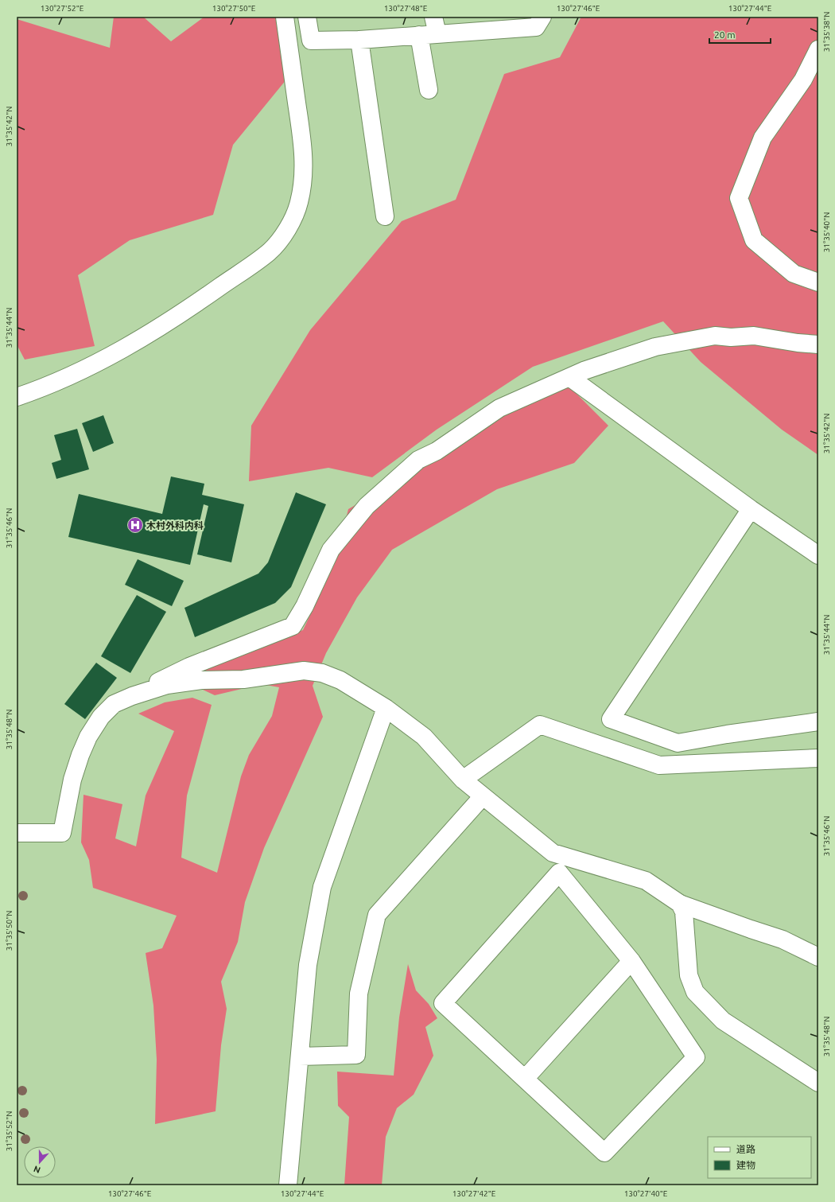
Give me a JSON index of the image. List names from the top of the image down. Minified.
{"places":{"hospital":["木村外科内科"]},"legend":["道路","建物"],"scale_bar":"20 m","north":"bottom","coordinates":["130°27'52\"E","130°27'50\"E","130°27'48\"E","130°27'46\"E","130°27'44\"E","31°35'38\"N","31°35'42\"N","31°35'40\"N","31°35'44\"N","31°35'46\"N","31°35'48\"N","31°35'50\"N","31°35'52\"N","130°27'42\"E","130°27'40\"E"]}
